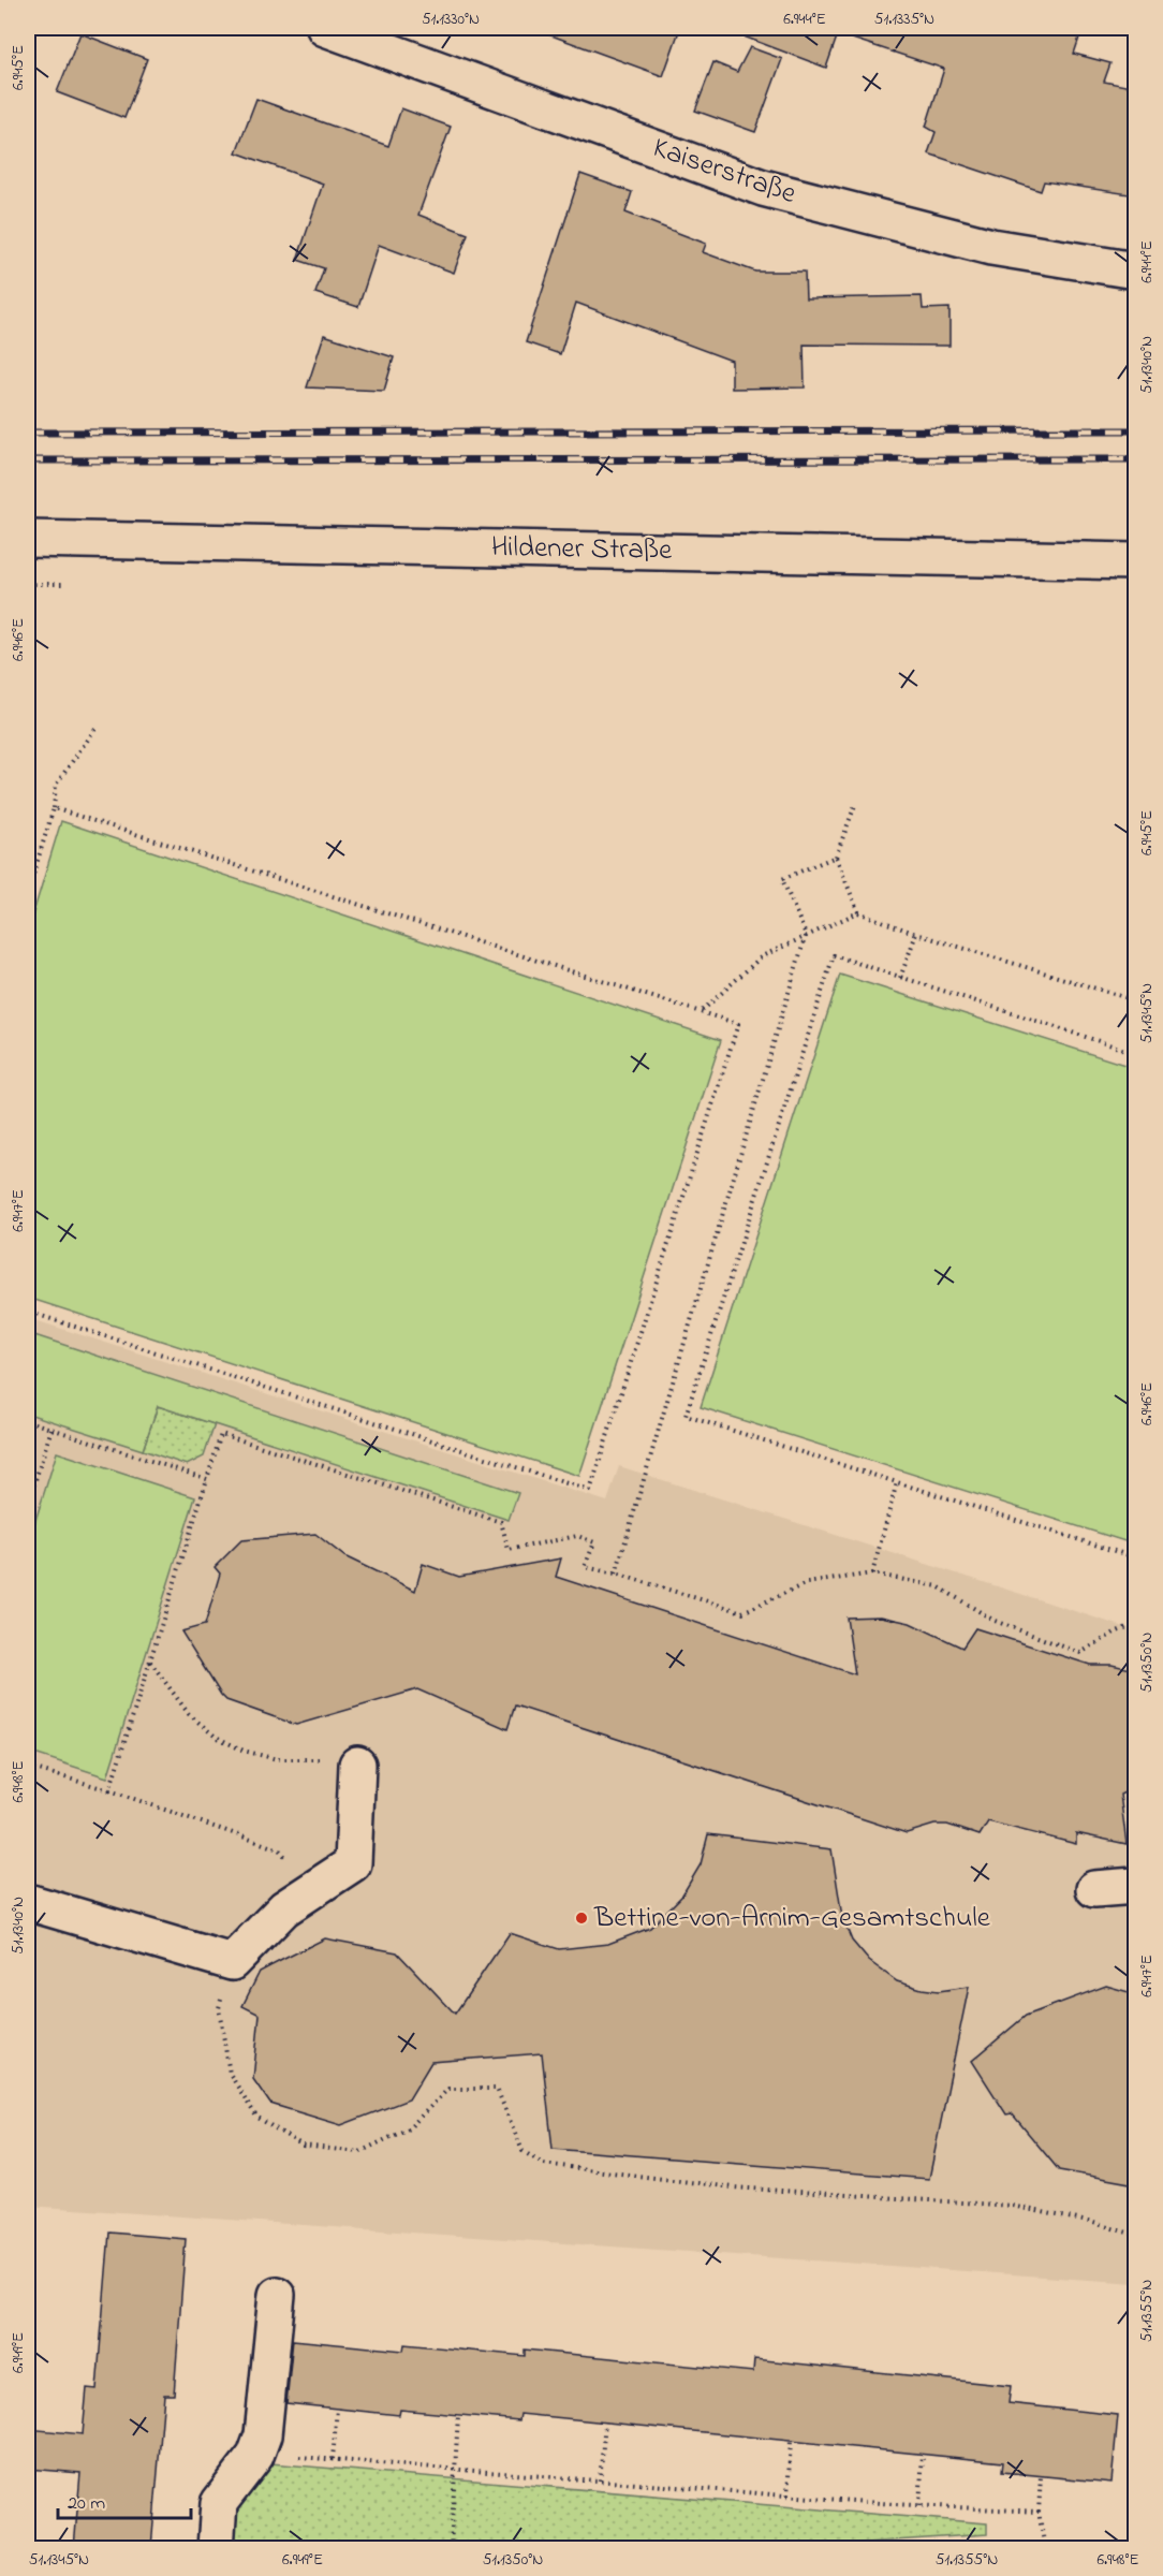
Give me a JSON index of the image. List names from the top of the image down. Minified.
{"streets":{"main road":["Kaiserstraße","Hildener Straße"]},"places":["Bettine-von-Arnim-Gesamtschule"],"scale_bar":"20 m","coordinates":["51.1330°N","6.944°E","51.1335°N","6.945°E","51.1340°N","6.946°E","51.1345°N","6.947°E","51.1350°N","6.948°E","51.1355°N","6.949°E"]}
